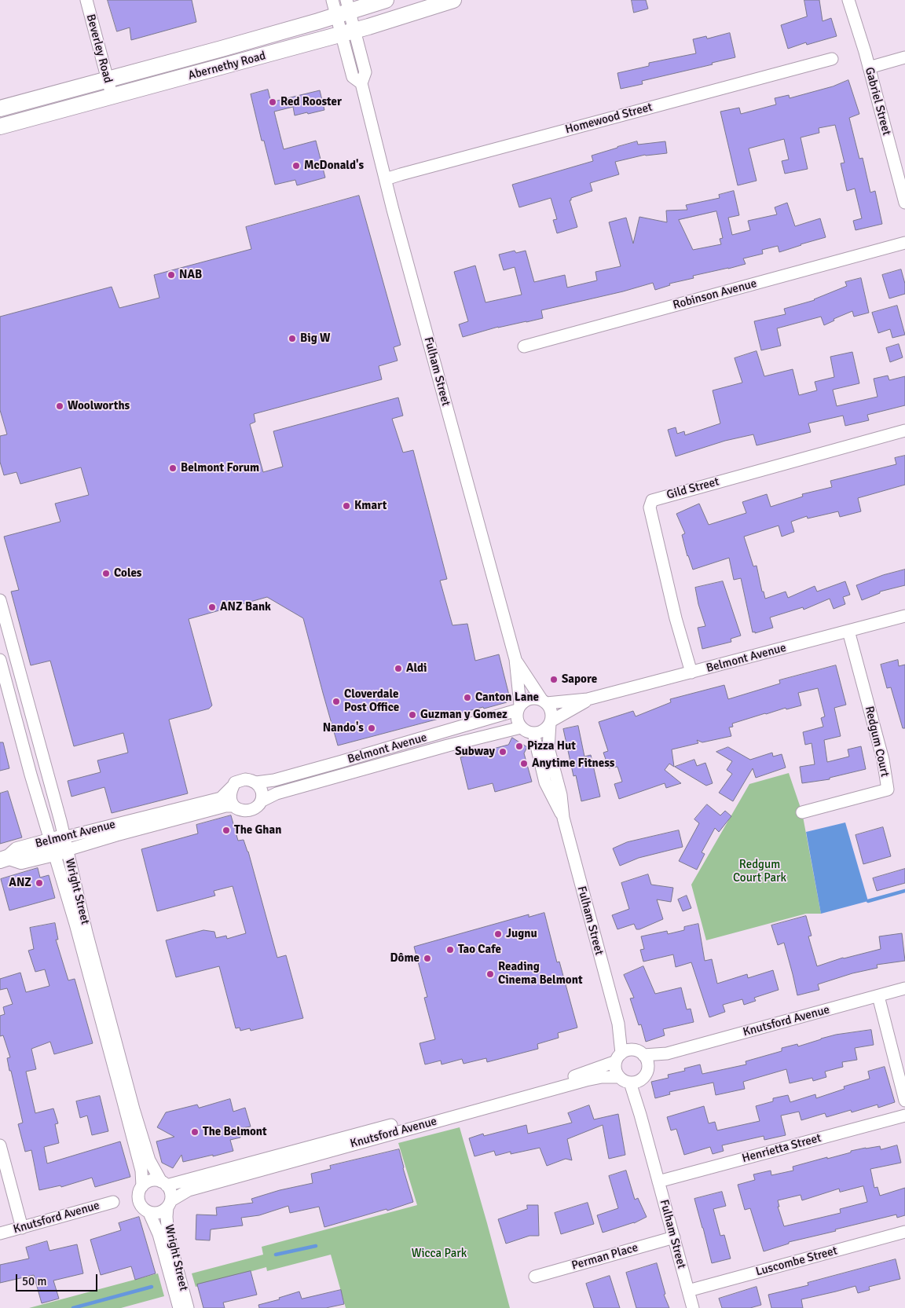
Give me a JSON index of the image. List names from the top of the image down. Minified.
{"streets":{"main road":["Abernethy Road","Belmont Avenue"],"street":["Beverley Road","Gabriel Street","Homewood Street","Robinson Avenue","Fulham Street","Gild Street","Redgum Court","Wright Street","Knutsford Avenue","Henrietta Street","Perman Place","Luscombe Street"]},"crossings":[["Beverley Road","Abernethy Road"],["Abernethy Road","Fulham Street"],["Homewood Street","Fulham Street"],["Fulham Street","Belmont Avenue"],["Fulham Street","Knutsford Avenue"],["Fulham Street","Henrietta Street"],["Fulham Street","Perman Place"],["Fulham Street","Luscombe Street"],["Gild Street","Belmont Avenue"],["Belmont Avenue","Redgum Court"],["Belmont Avenue","Wright Street"],["Wright Street","Knutsford Avenue"]],"parks":["Redgum Court Park","Wicca Park"],"places":["Red Rooster","McDonald's","NAB","Big W","Woolworths","Belmont Forum","Kmart","Coles","ANZ Bank","Aldi","Sapore","Canton Lane","Cloverdale Post Office","Guzman y Gomez","Nando's","Pizza Hut","Subway","Anytime Fitness","The Ghan","ANZ","Jugnu","Tao Cafe","Dôme","Reading Cinema Belmont","The Belmont"],"scale_bar":"50 m"}
